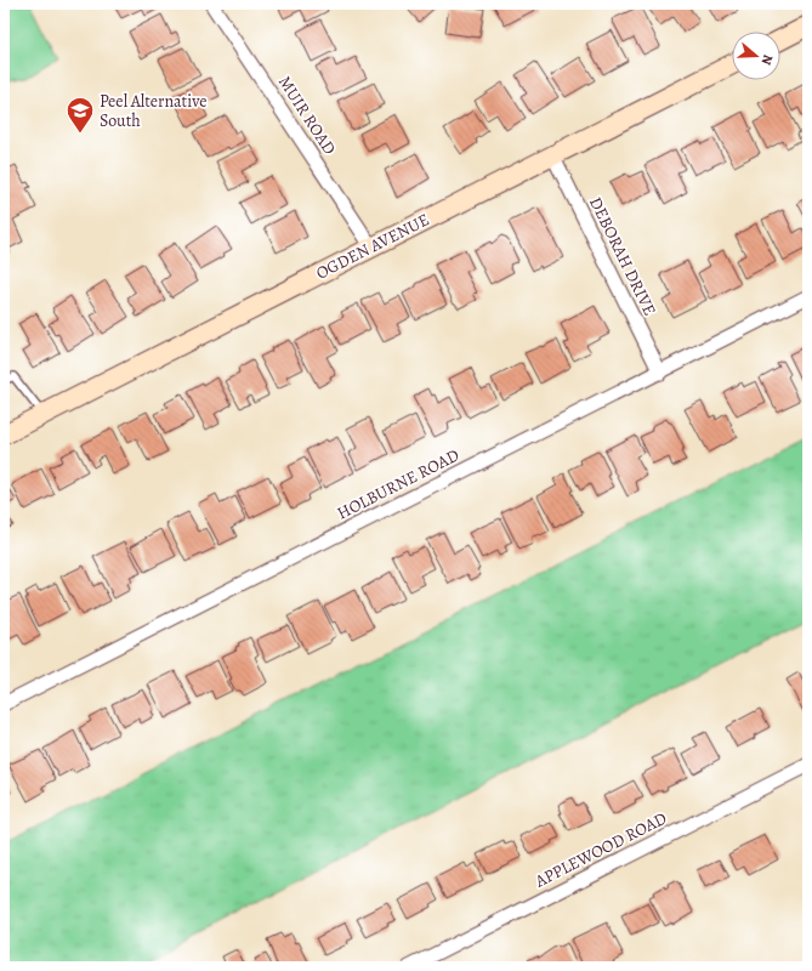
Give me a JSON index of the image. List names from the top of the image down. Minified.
{"streets":{"street":["MUIR ROAD","OGDEN AVENUE","DEBORAH DRIVE","HOLBURNE ROAD","APPLEWOOD ROAD"]},"crossings":[["MUIR ROAD","OGDEN AVENUE"],["OGDEN AVENUE","DEBORAH DRIVE"],["DEBORAH DRIVE","HOLBURNE ROAD"]],"places":{"school or university":["Peel Alternative South"]},"north":"right"}
